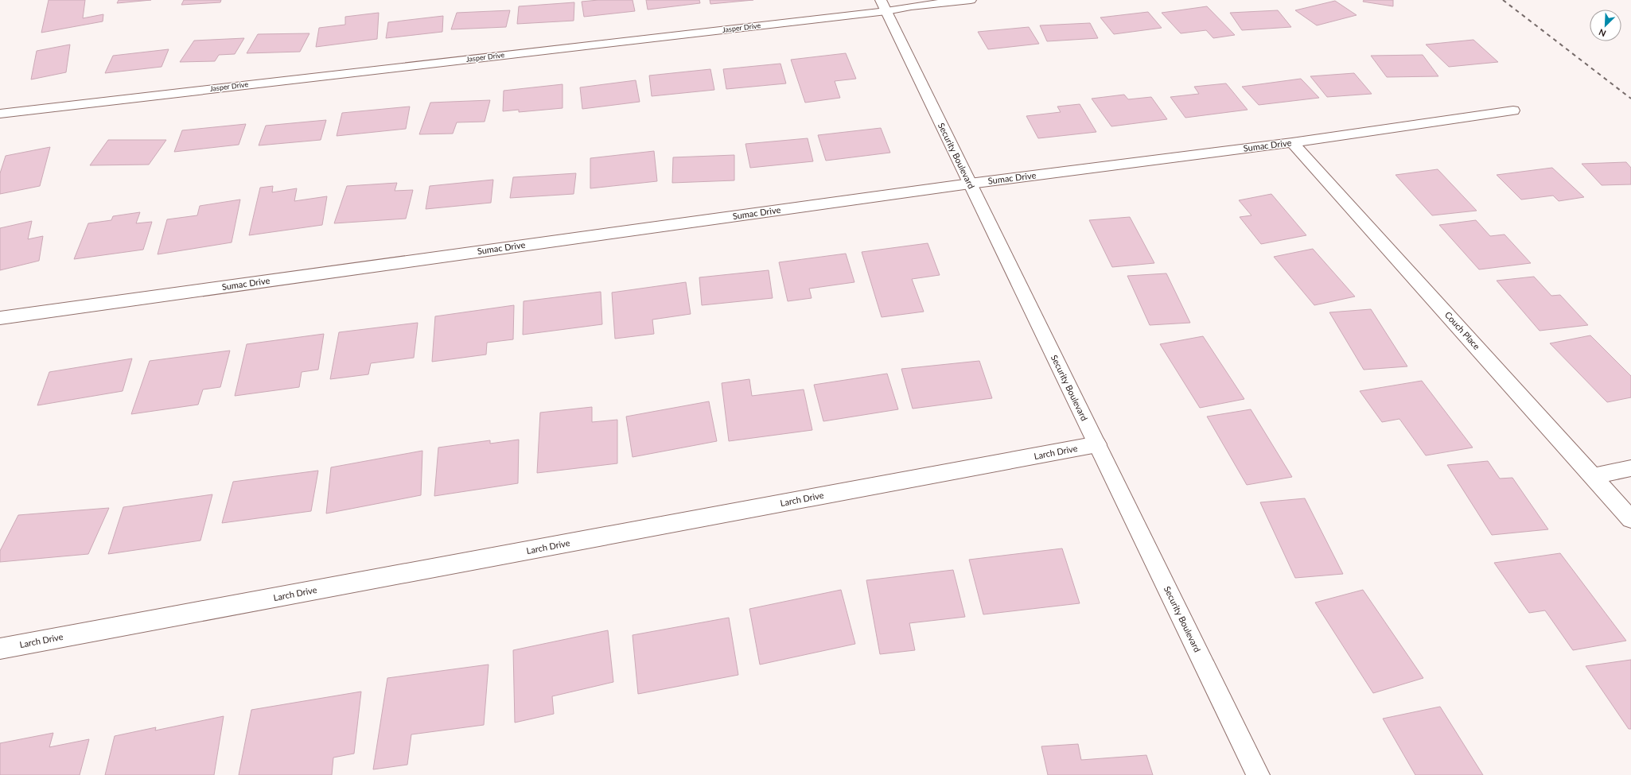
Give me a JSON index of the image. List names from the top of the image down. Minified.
{"streets":{"street":["Jasper Drive","Sumac Drive","Security Boulevard","Couch Place","Larch Drive"]},"crossings":[["Jasper Drive","Security Boulevard"],["Sumac Drive","Security Boulevard"],["Sumac Drive","Couch Place"],["Security Boulevard","Larch Drive"]],"north":"bottom left"}
